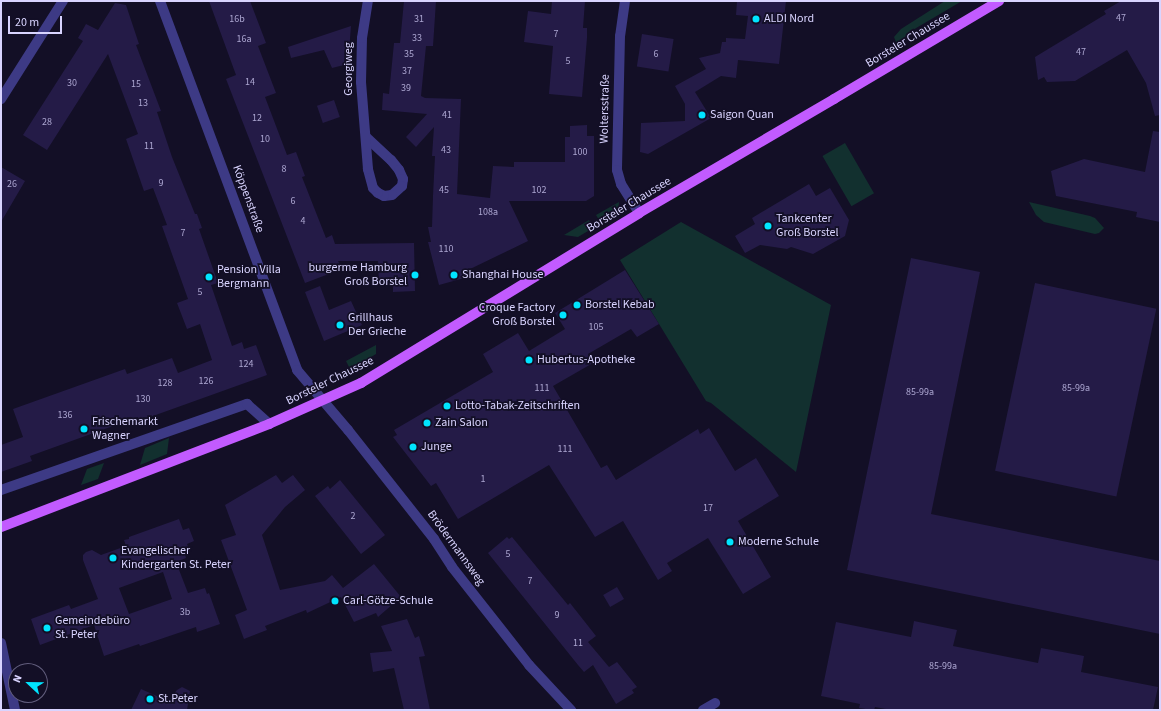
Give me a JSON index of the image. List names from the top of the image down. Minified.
{"streets":{"main road":["Borsteler Chaussee"],"street":["Georgiweg","Woltersstraße","Köppenstraße","Brödermannsweg"]},"crossings":[["Borsteler Chaussee","Woltersstraße"],["Borsteler Chaussee","Köppenstraße"],["Borsteler Chaussee","Brödermannsweg"],["Köppenstraße","Brödermannsweg"]],"places":["ALDI Nord","Saigon Quan","Tankcenter Groß Borstel","burgerme Hamburg Groß Borstel","Shanghai House","Pension Villa Bergmann","Borstel Kebab","Croque Factory Groß Borstel","Grillhaus Der Grieche","Hubertus-Apotheke","Lotto-Tabak-Zeitschriften","Zain Salon","Frischemarkt Wagner","Junge","Moderne Schule","Evangelischer Kindergarten St. Peter","Carl-Götze-Schule","Gemeindebüro St. Peter","St.Peter"],"house_numbers":["47","16b","31","7","33","16a","47","35","6","5","37","14","30","15","39","13","41","12","28","10","11","43","100","8","9","26","45","102","6","108a","4","7","110","5","105","124","126","128","111","85-99a","85-99a","130","136","111","1","17","2","5","7","3b","9","11","85-99a"],"scale_bar":"20 m","north":"left"}
